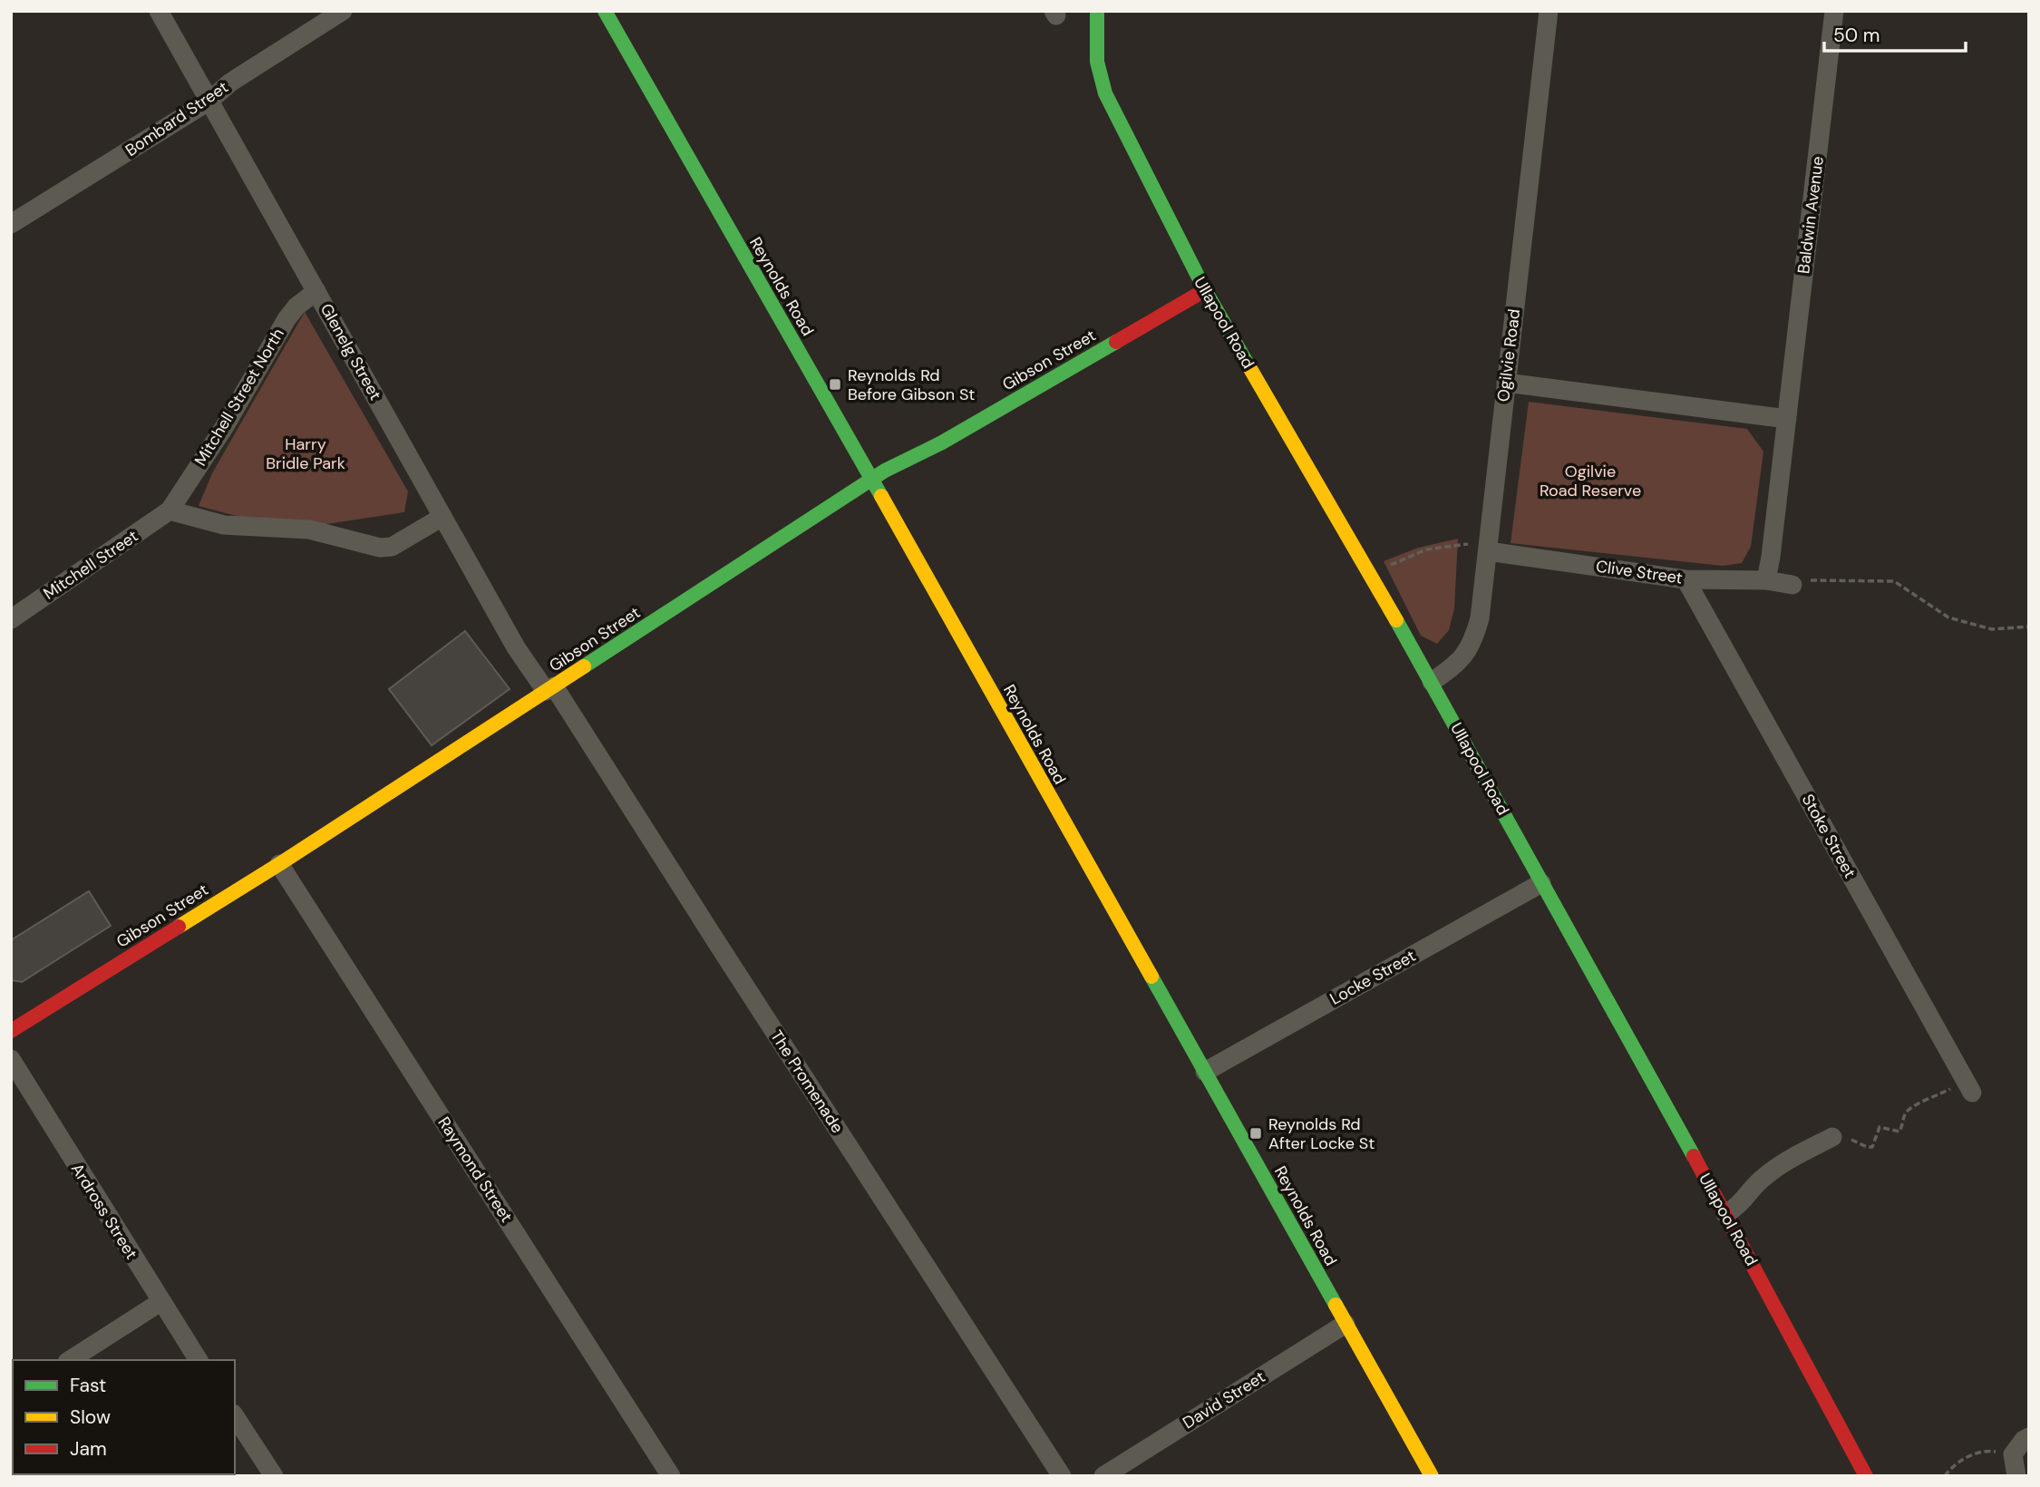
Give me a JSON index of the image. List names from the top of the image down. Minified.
{"streets":{"street":["Bombard Street","Baldwin Avenue","Reynolds Road","Ullapool Road","Glenelg Street","Ogilvie Road","Gibson Street","Mitchell Street North","Mitchell Street","Clive Street","Stoke Street","Locke Street","The Promenade","Raymond Street","Ardross Street","David Street"]},"crossings":[["Bombard Street","Glenelg Street"],["Baldwin Avenue","Clive Street"],["Reynolds Road","Gibson Street"],["Reynolds Road","Locke Street"],["Reynolds Road","David Street"],["Ullapool Road","Ogilvie Road"],["Ullapool Road","Gibson Street"],["Ullapool Road","Locke Street"],["Glenelg Street","Gibson Street"],["Glenelg Street","Mitchell Street North"],["Glenelg Street","The Promenade"],["Ogilvie Road","Clive Street"],["Gibson Street","The Promenade"],["Gibson Street","Raymond Street"],["Mitchell Street North","Mitchell Street"],["Clive Street","Stoke Street"]],"parks":["Harry Bridle Park","Ogilvie Road Reserve"],"places":{"transit":["Reynolds Rd Before Gibson St","Reynolds Rd After Locke St"]},"legend":["Fast","Slow","Jam"],"scale_bar":"50 m"}
